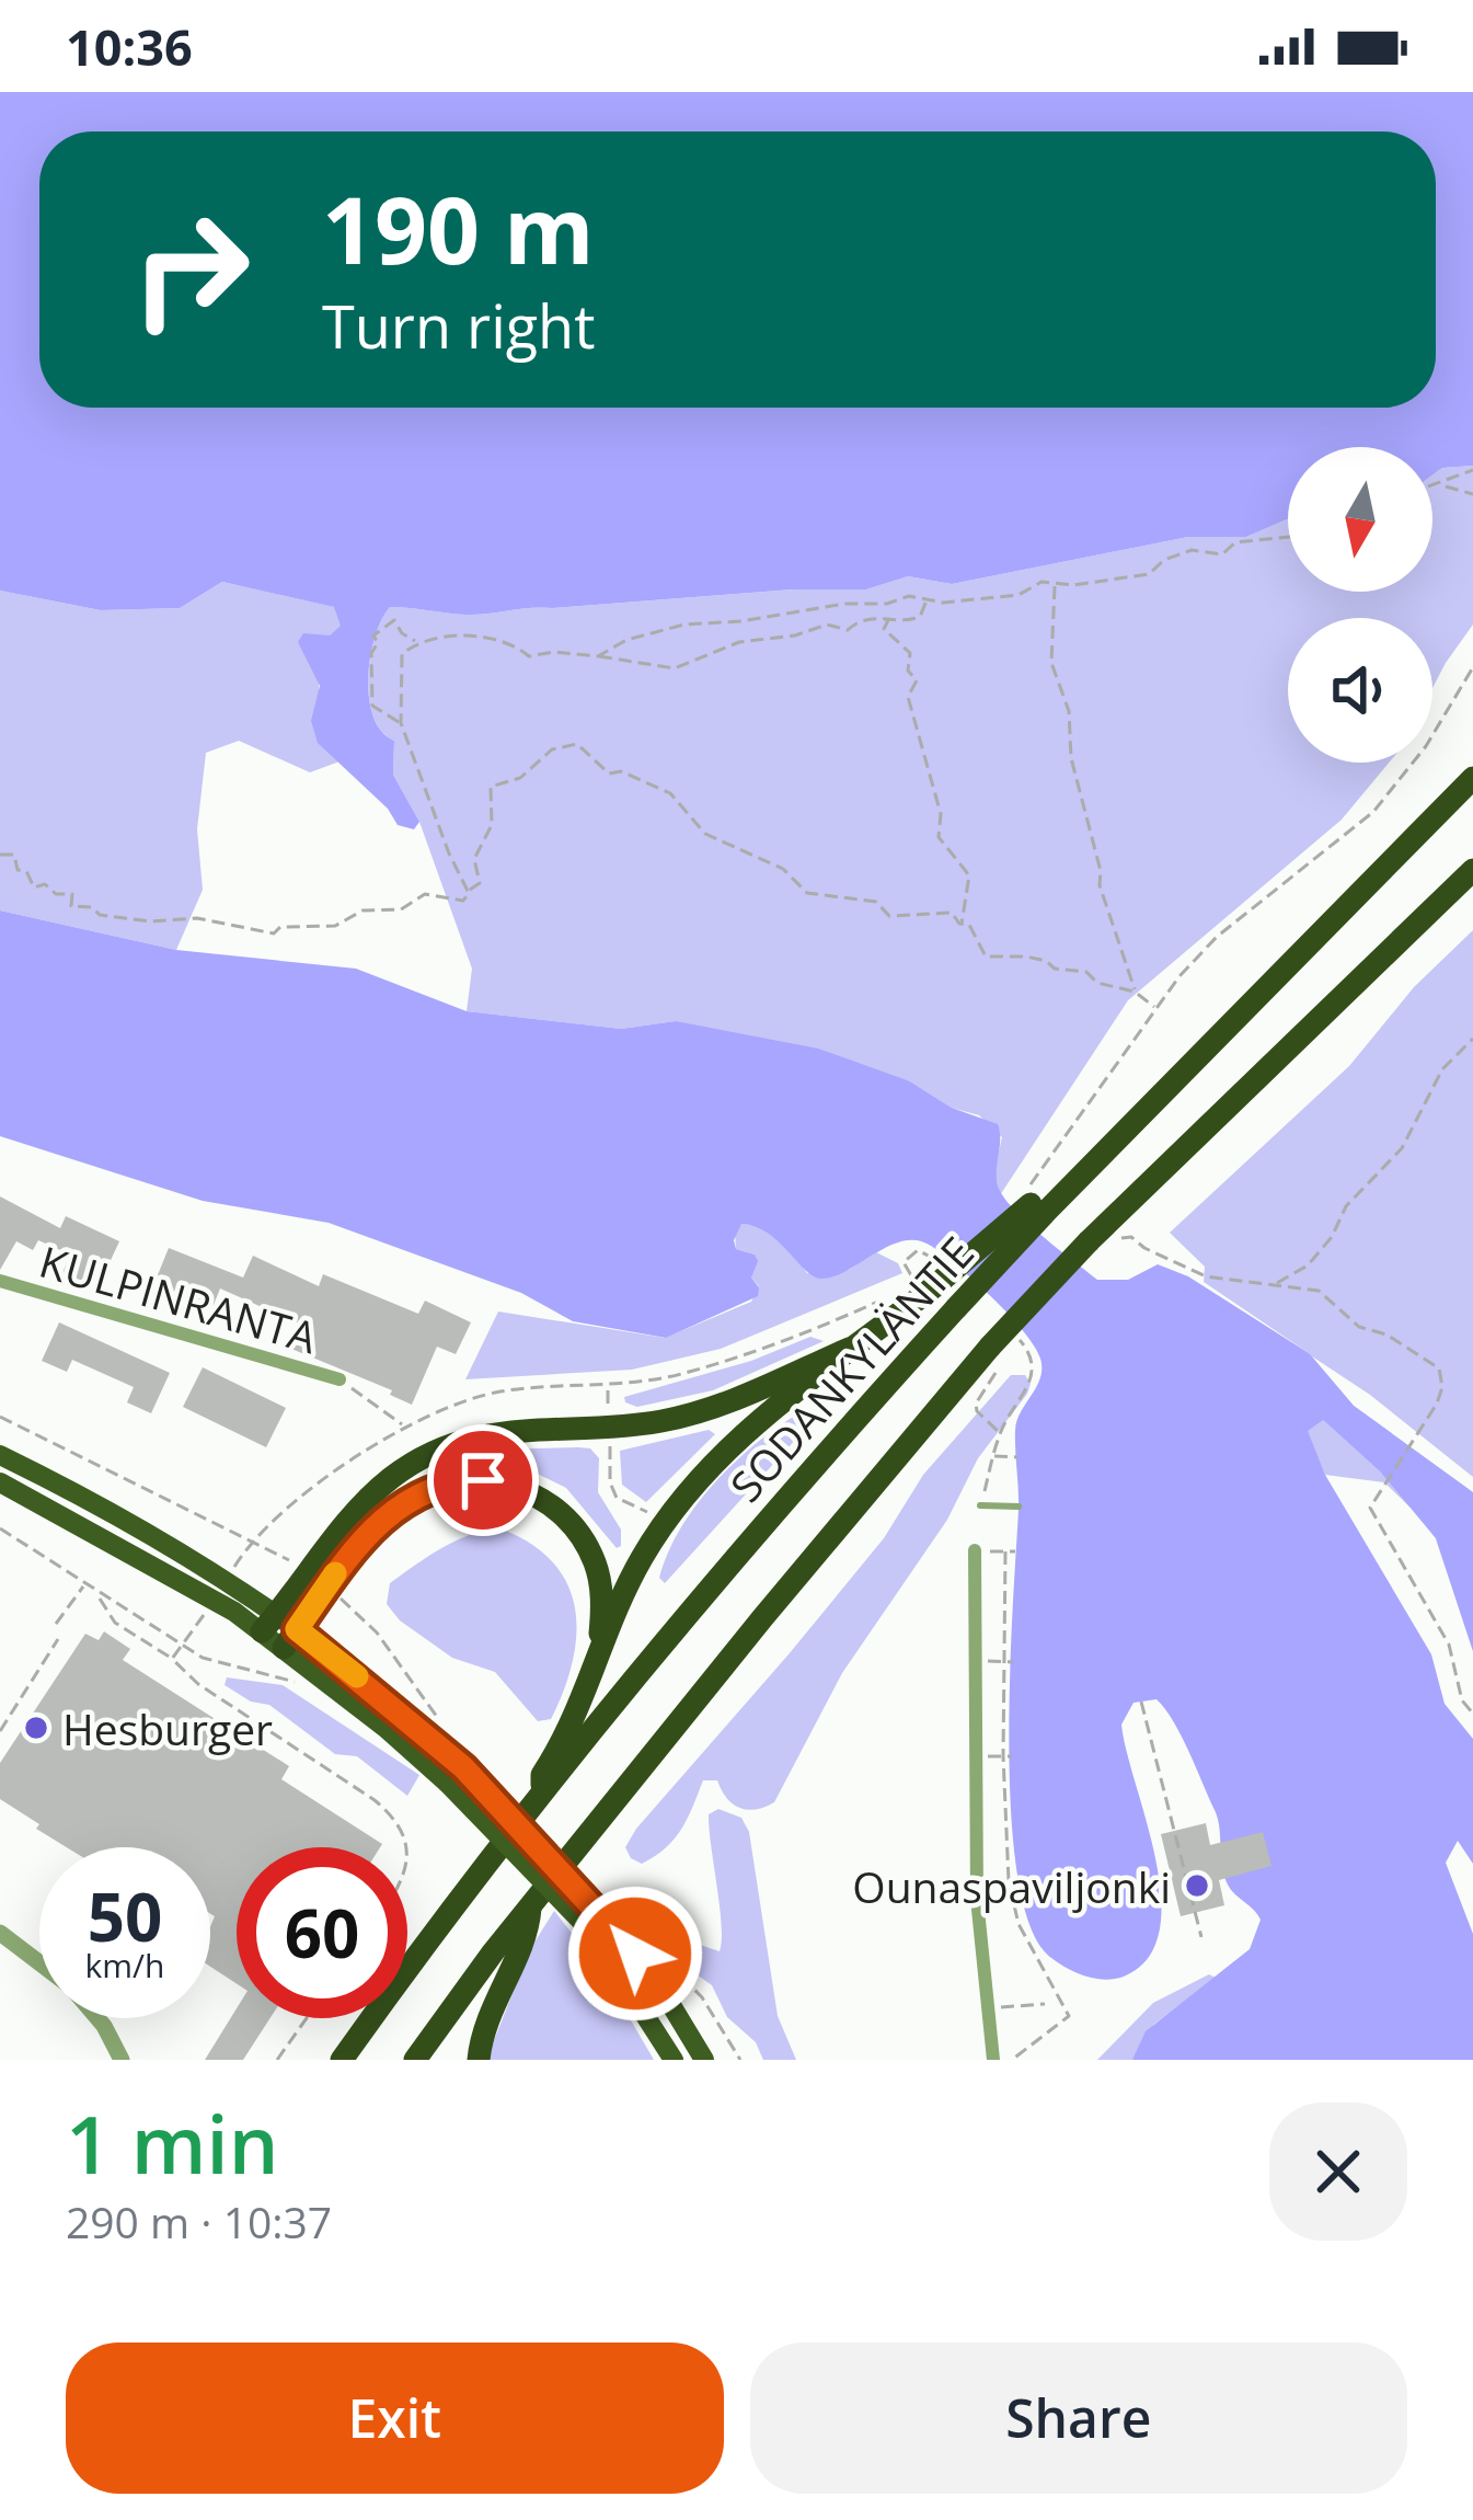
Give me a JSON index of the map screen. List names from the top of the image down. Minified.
{"streets":{"highway":["SODANKYLÄNTIE"],"street":["KULPINRANTA"]},"places":["Hesburger","Ounaspaviljonki"],"north":"bottom","page":{"status":"10:36","turn":["190 m","Turn right"],"speed":"50 km/h","limit":"60","heading":["1 min","290 m · 10:37"],"buttons":["Exit","Share"]}}
